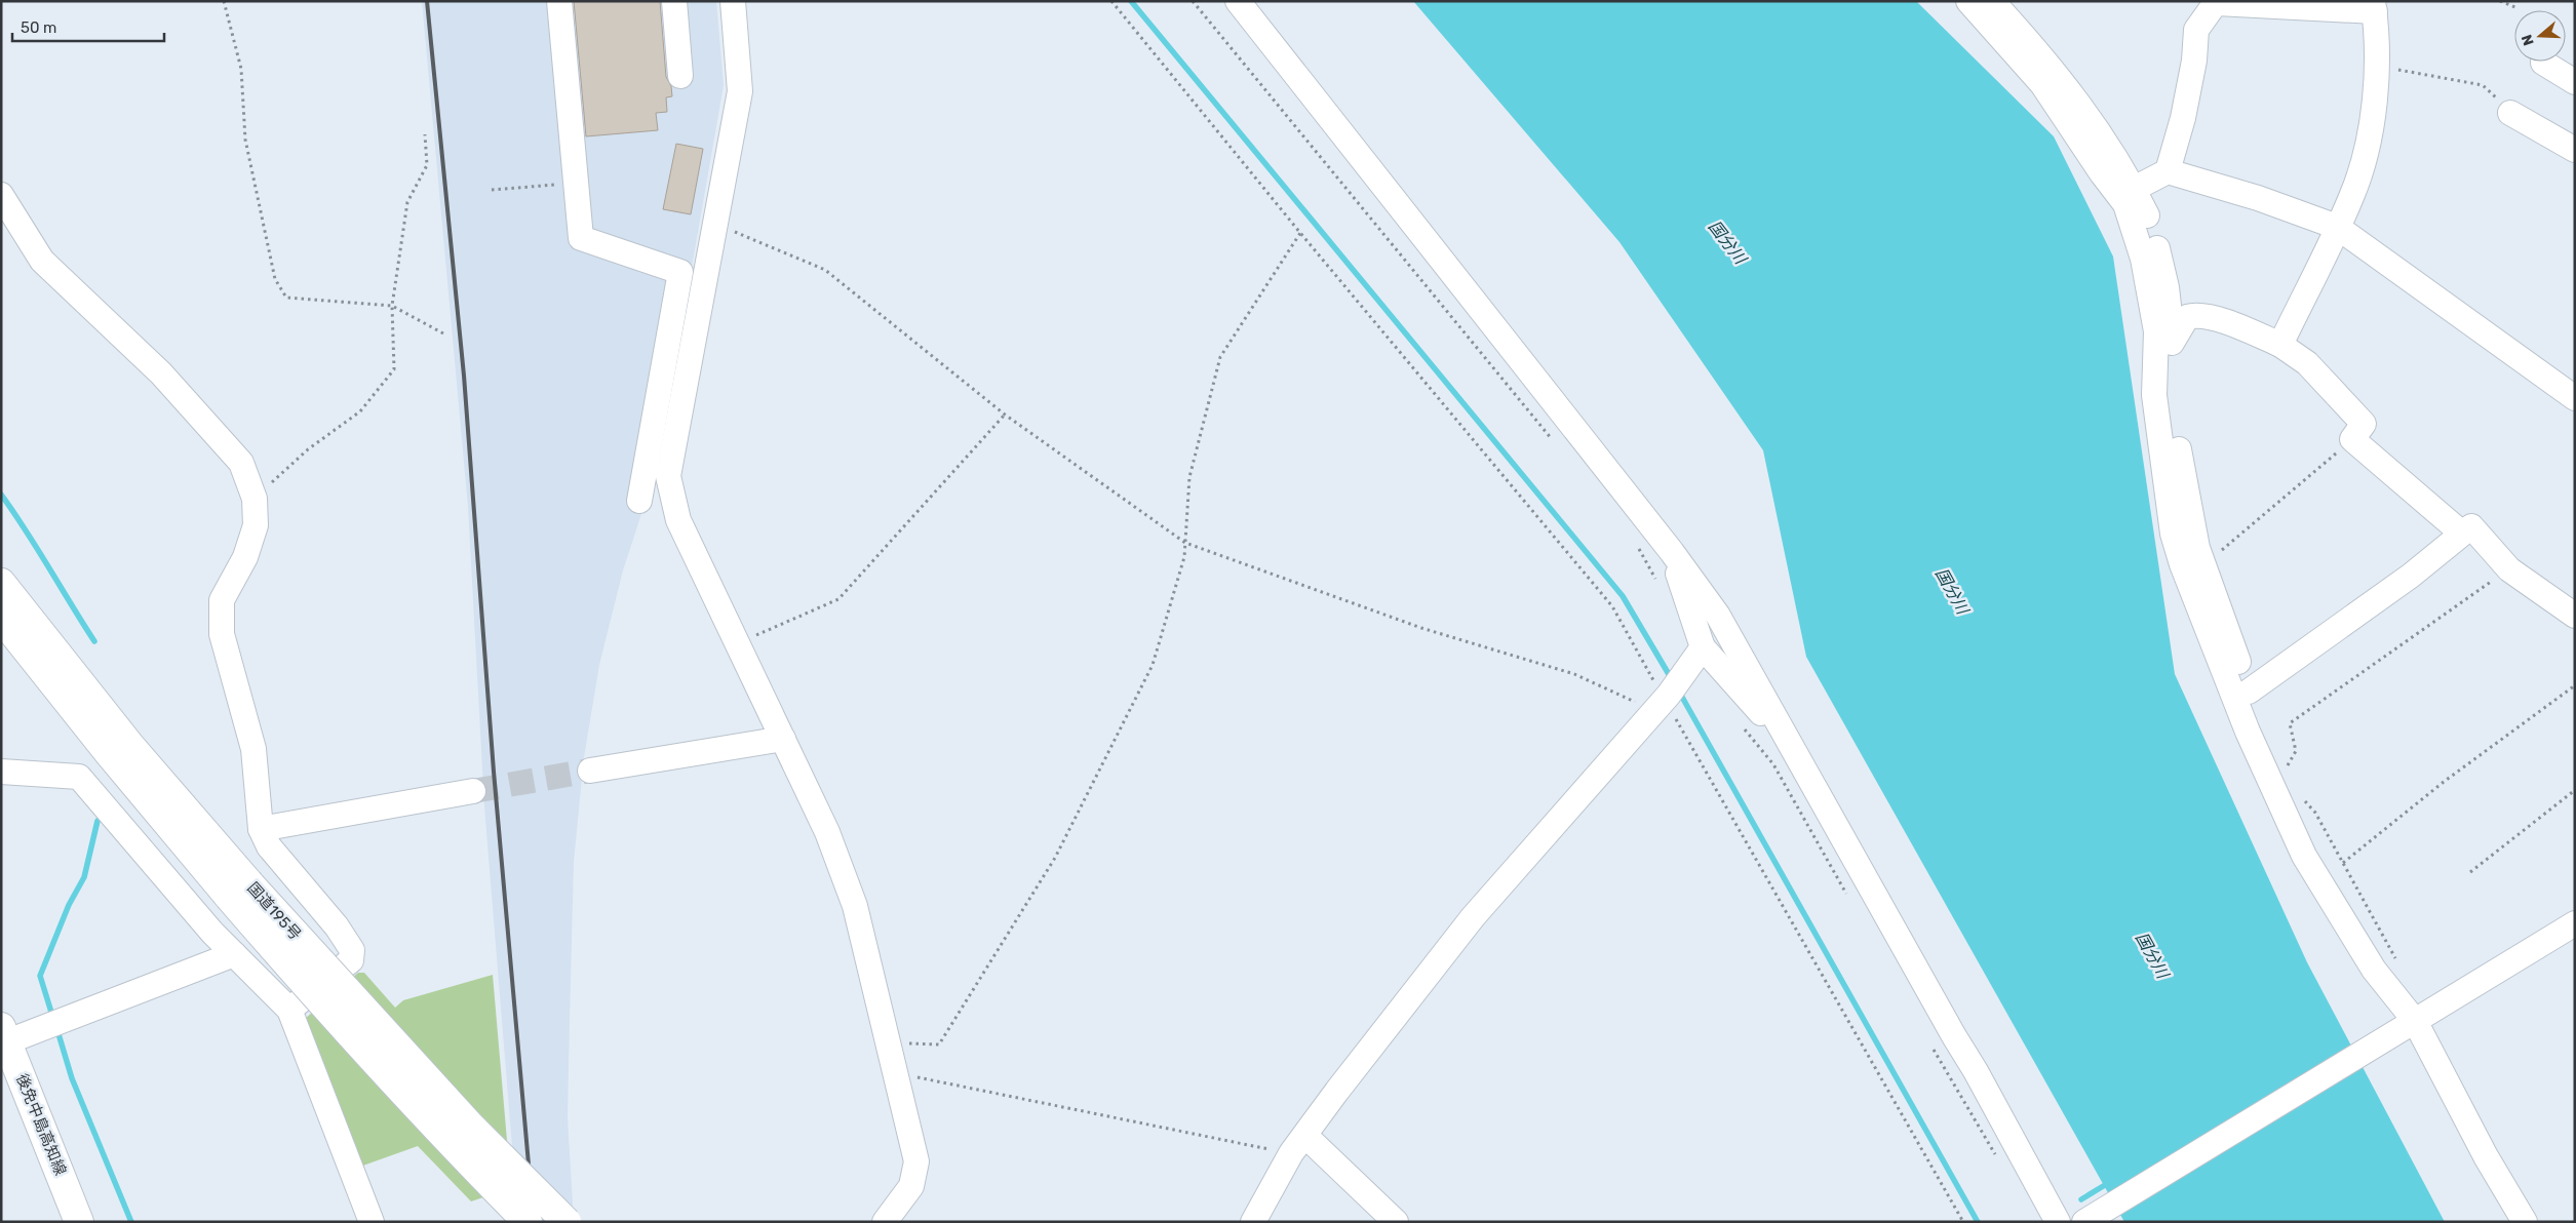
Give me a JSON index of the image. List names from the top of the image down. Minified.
{"streets":{"main road":["国道195号","後免中島高知線"]},"water":["国分川"],"scale_bar":"50 m","north":"left"}
